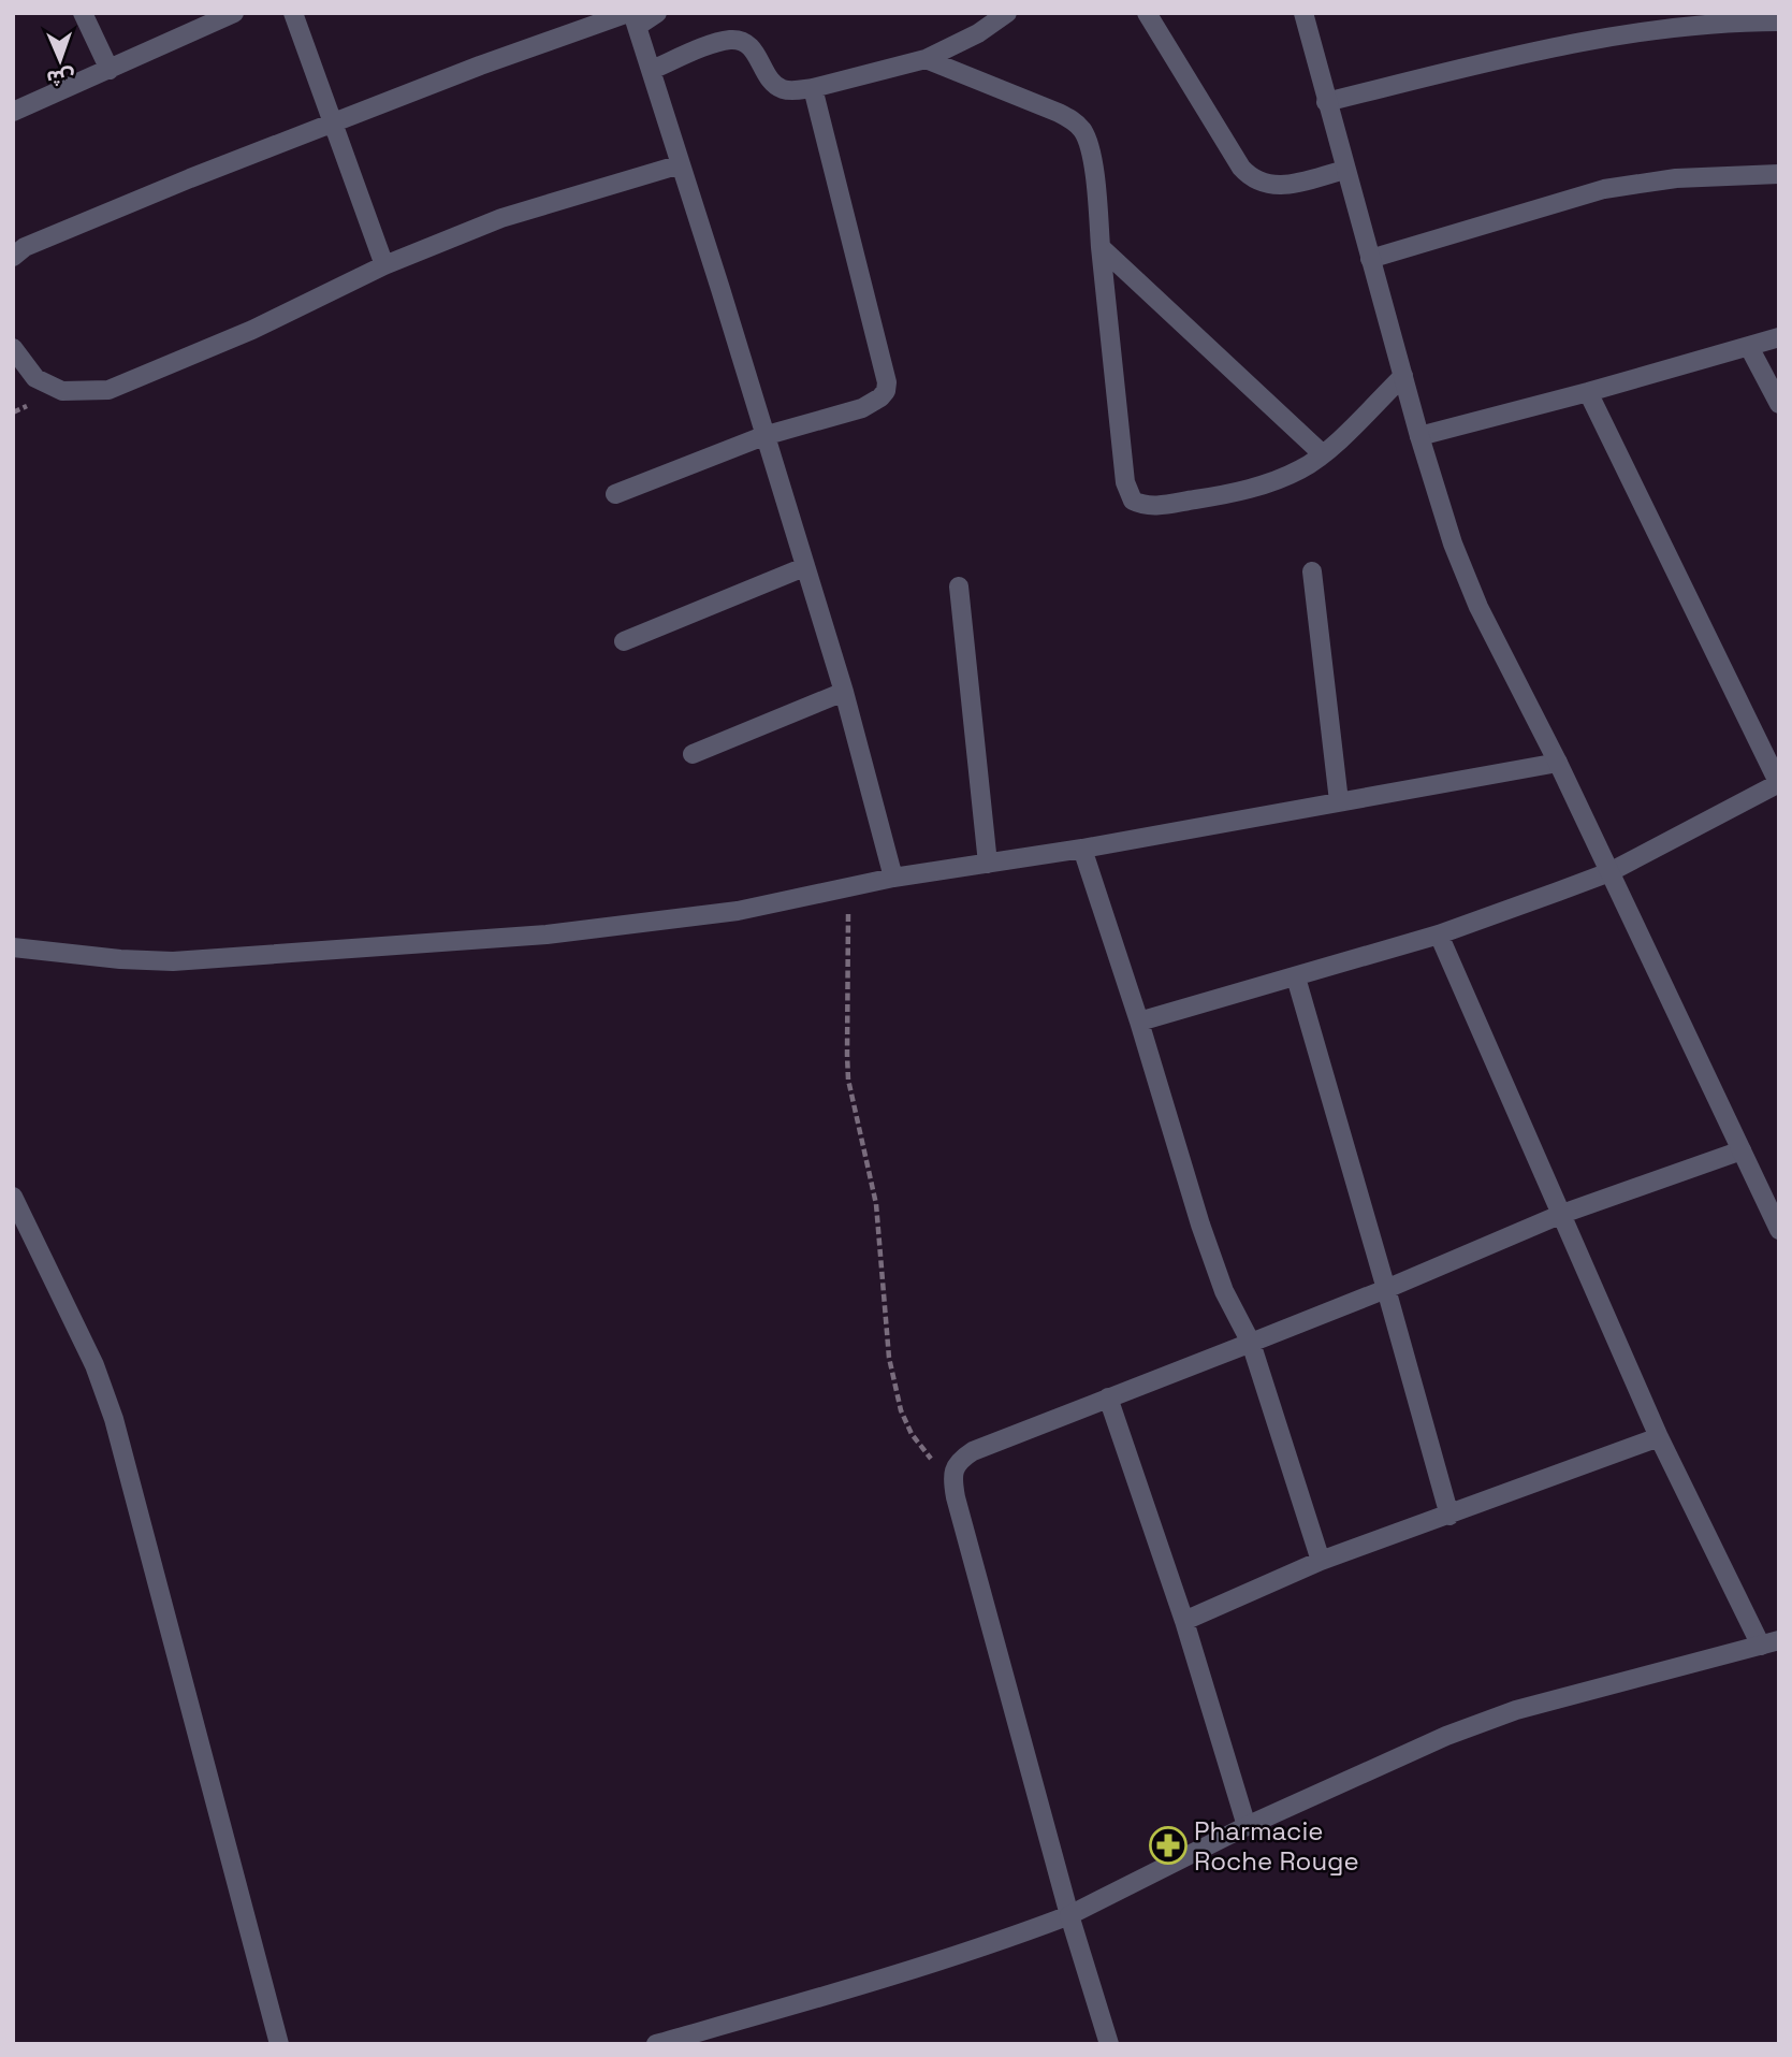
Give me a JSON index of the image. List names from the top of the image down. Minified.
{"places":{"pharmacy":["Pharmacie Roche Rouge"]},"north":"bottom"}
